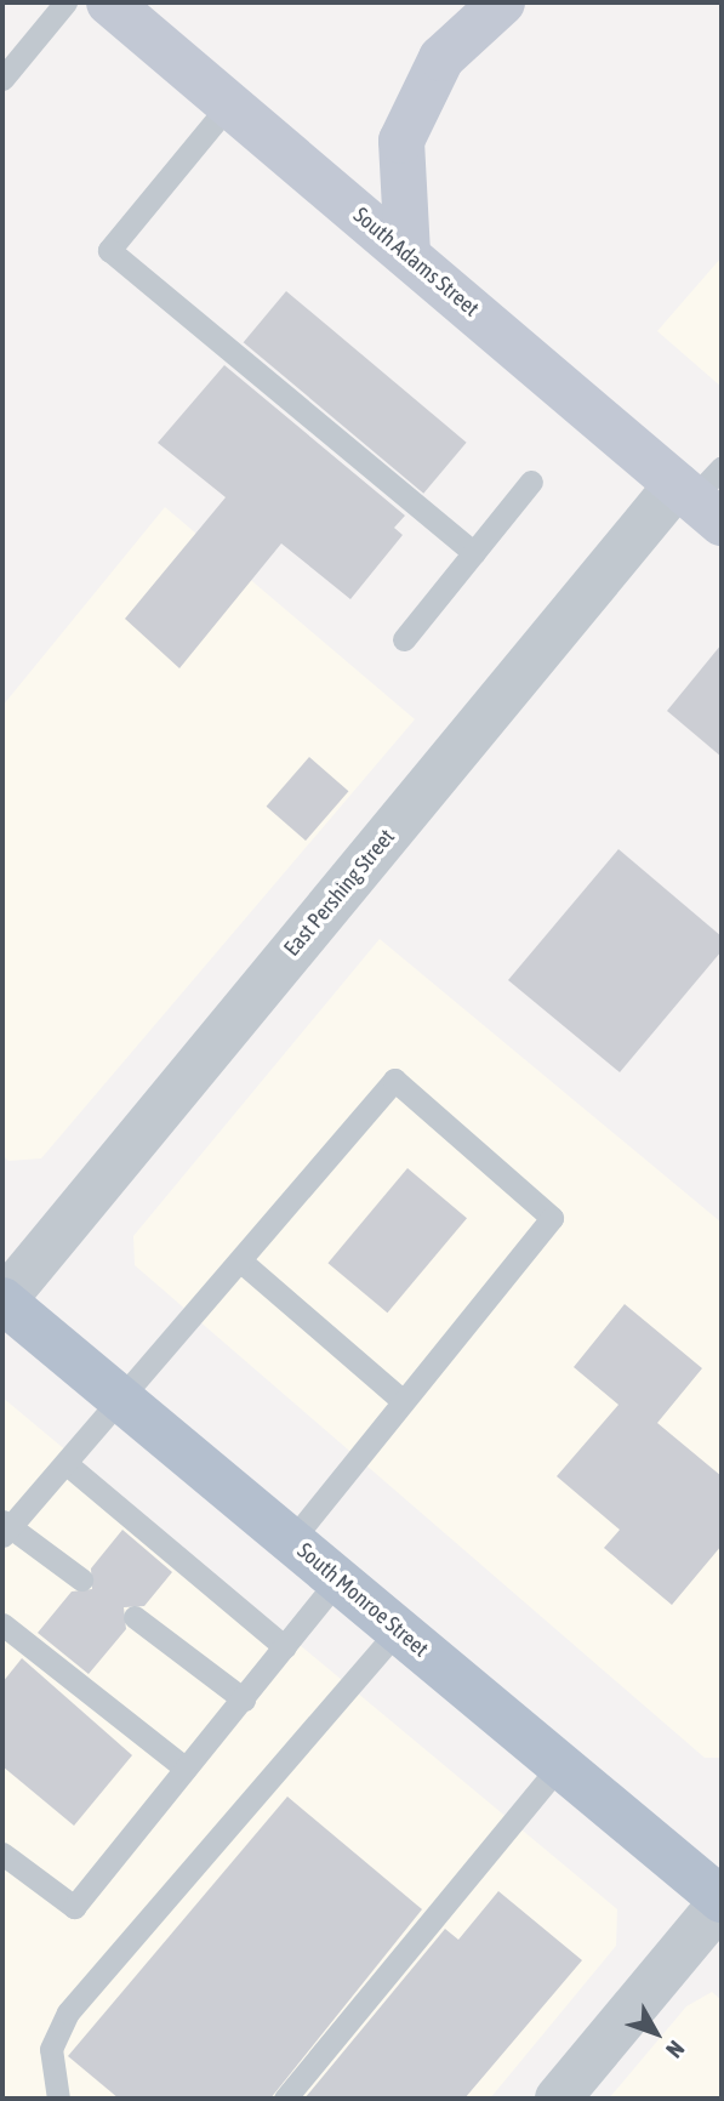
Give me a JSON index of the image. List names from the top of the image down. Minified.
{"streets":{"main road":["South Monroe Street"],"street":["South Adams Street","East Pershing Street"]},"crossings":[["South Adams Street","East Pershing Street"],["East Pershing Street","South Monroe Street"]],"north":"bottom right"}
